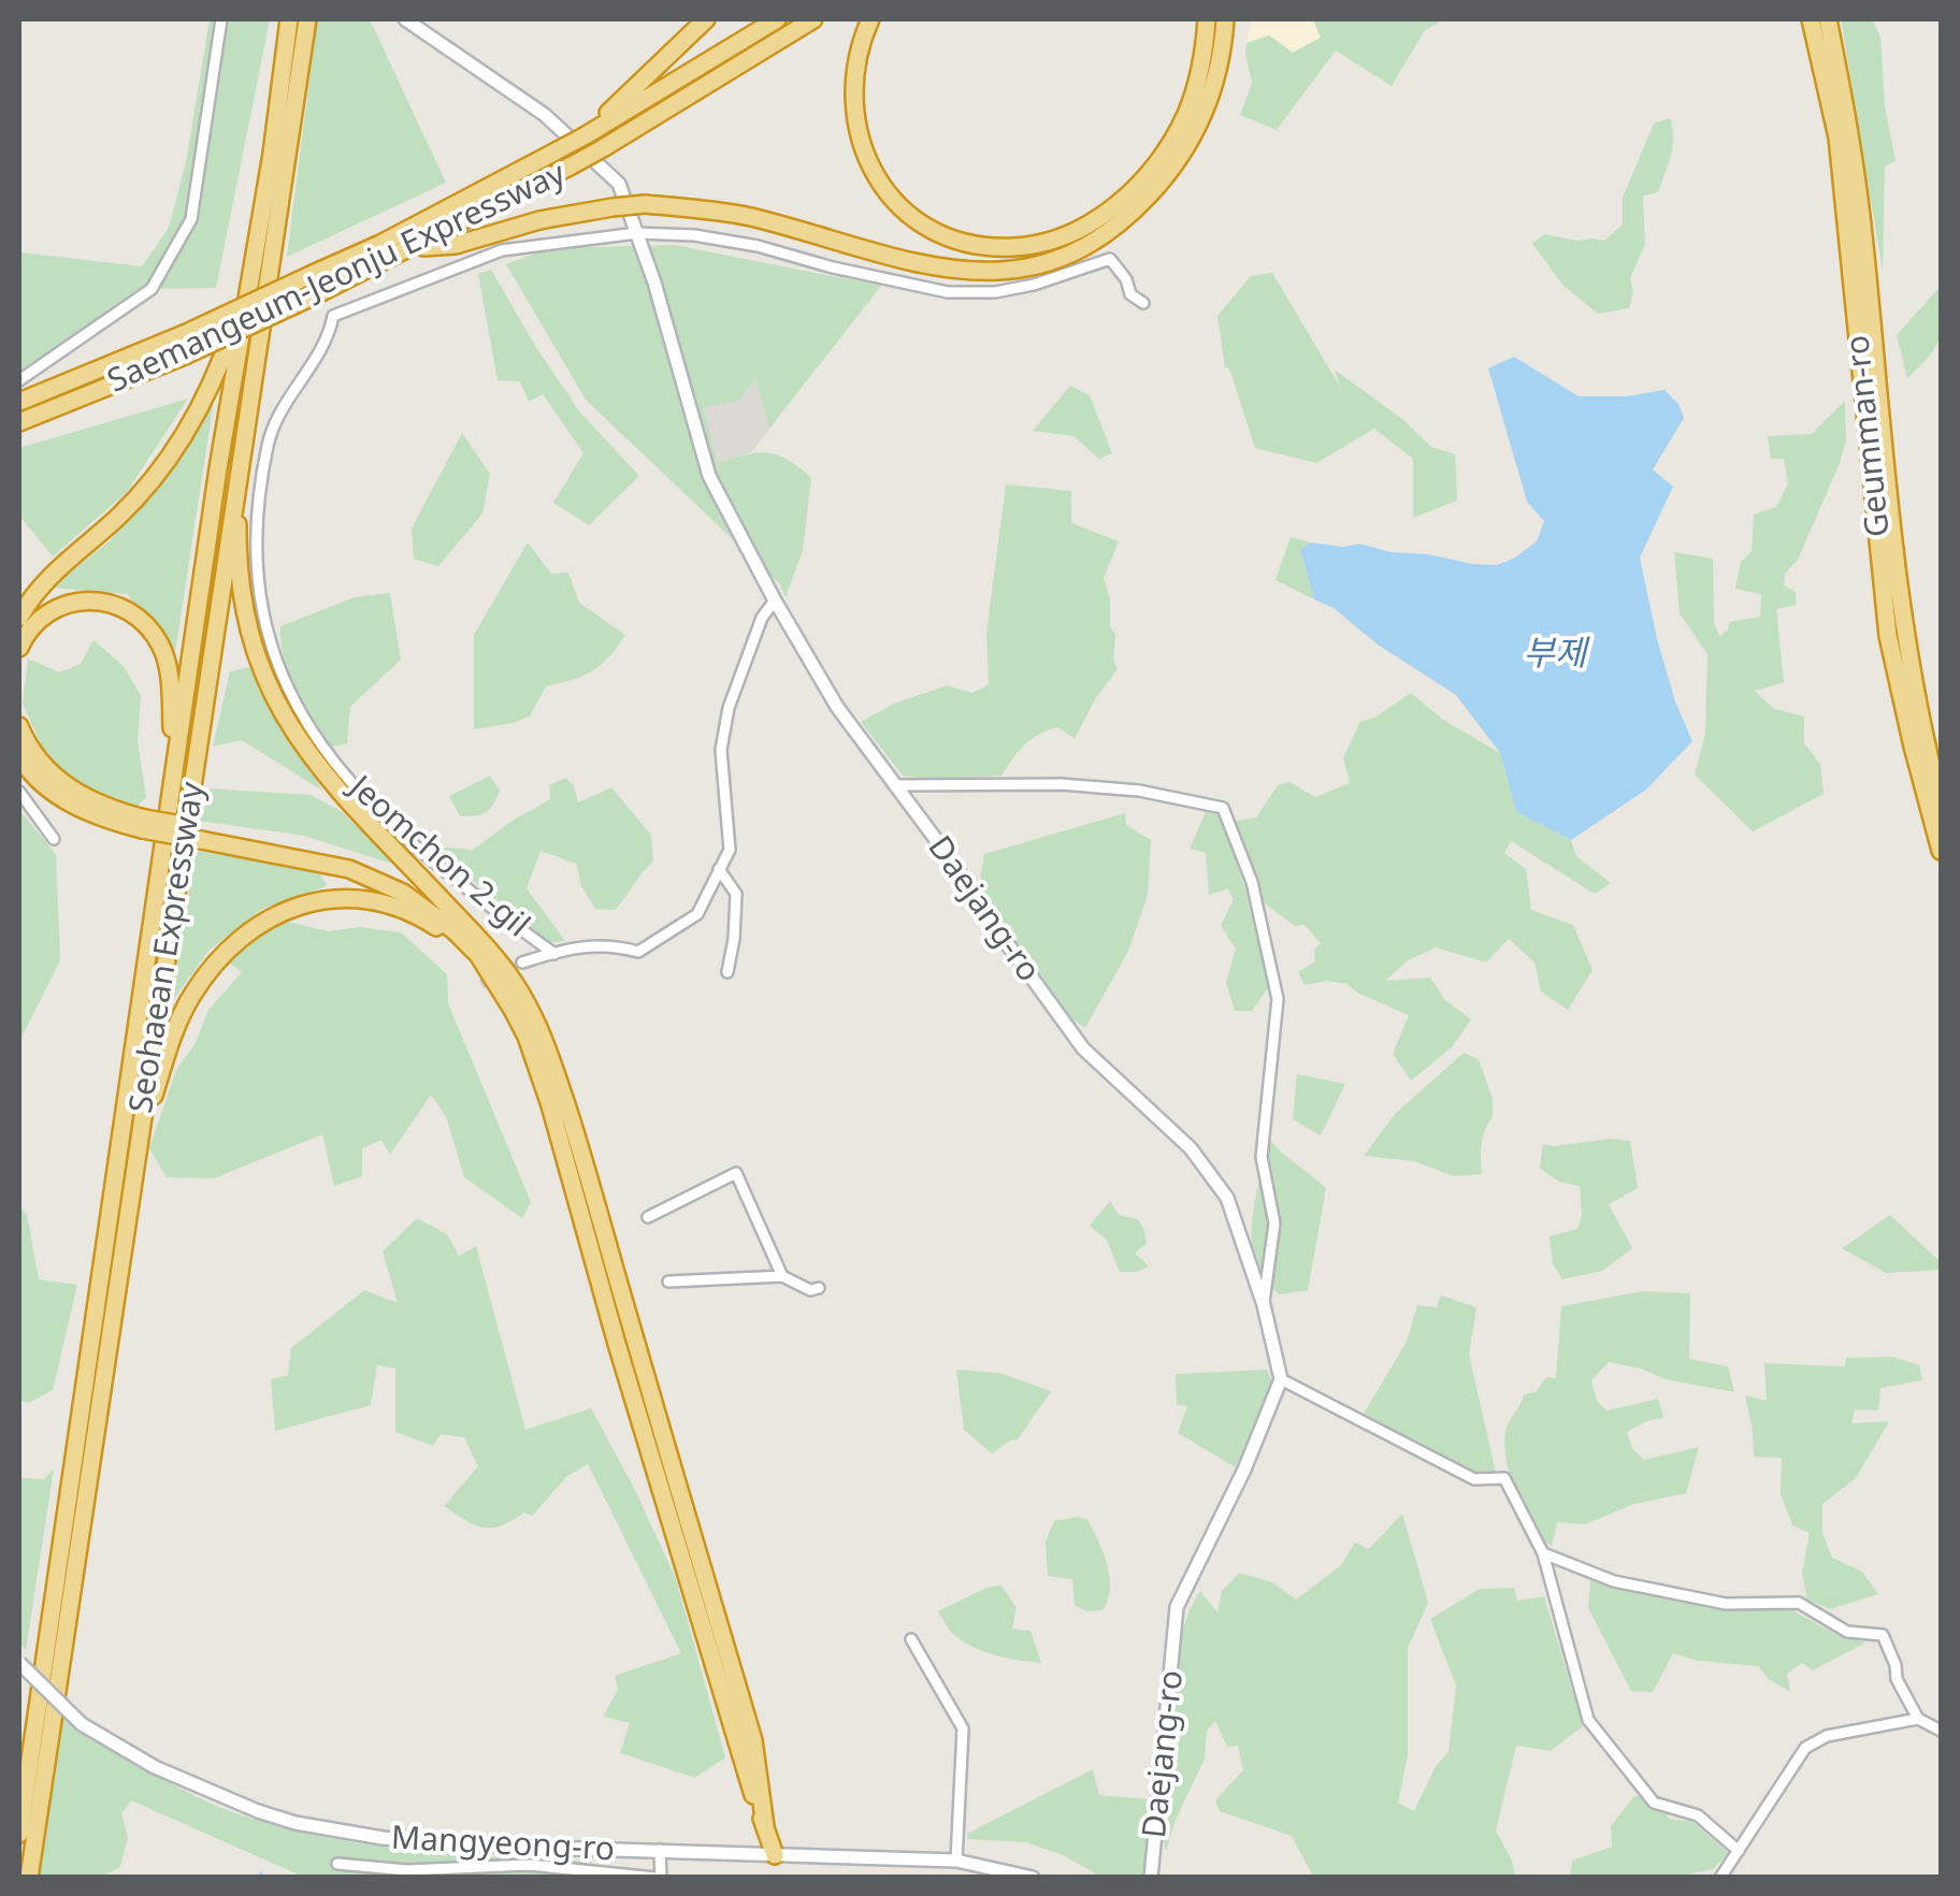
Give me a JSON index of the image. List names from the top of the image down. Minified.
{"streets":{"highway":["Saemangeum-Jeonju Expressway","Geumman-ro","Seohaean Expressway"],"street":["Jeomchon 2-gil","Daejang-ro","Mangyeong-ro"]},"crossings":[["Jeomchon 2-gil","Daejang-ro"]],"water":["부제"]}
